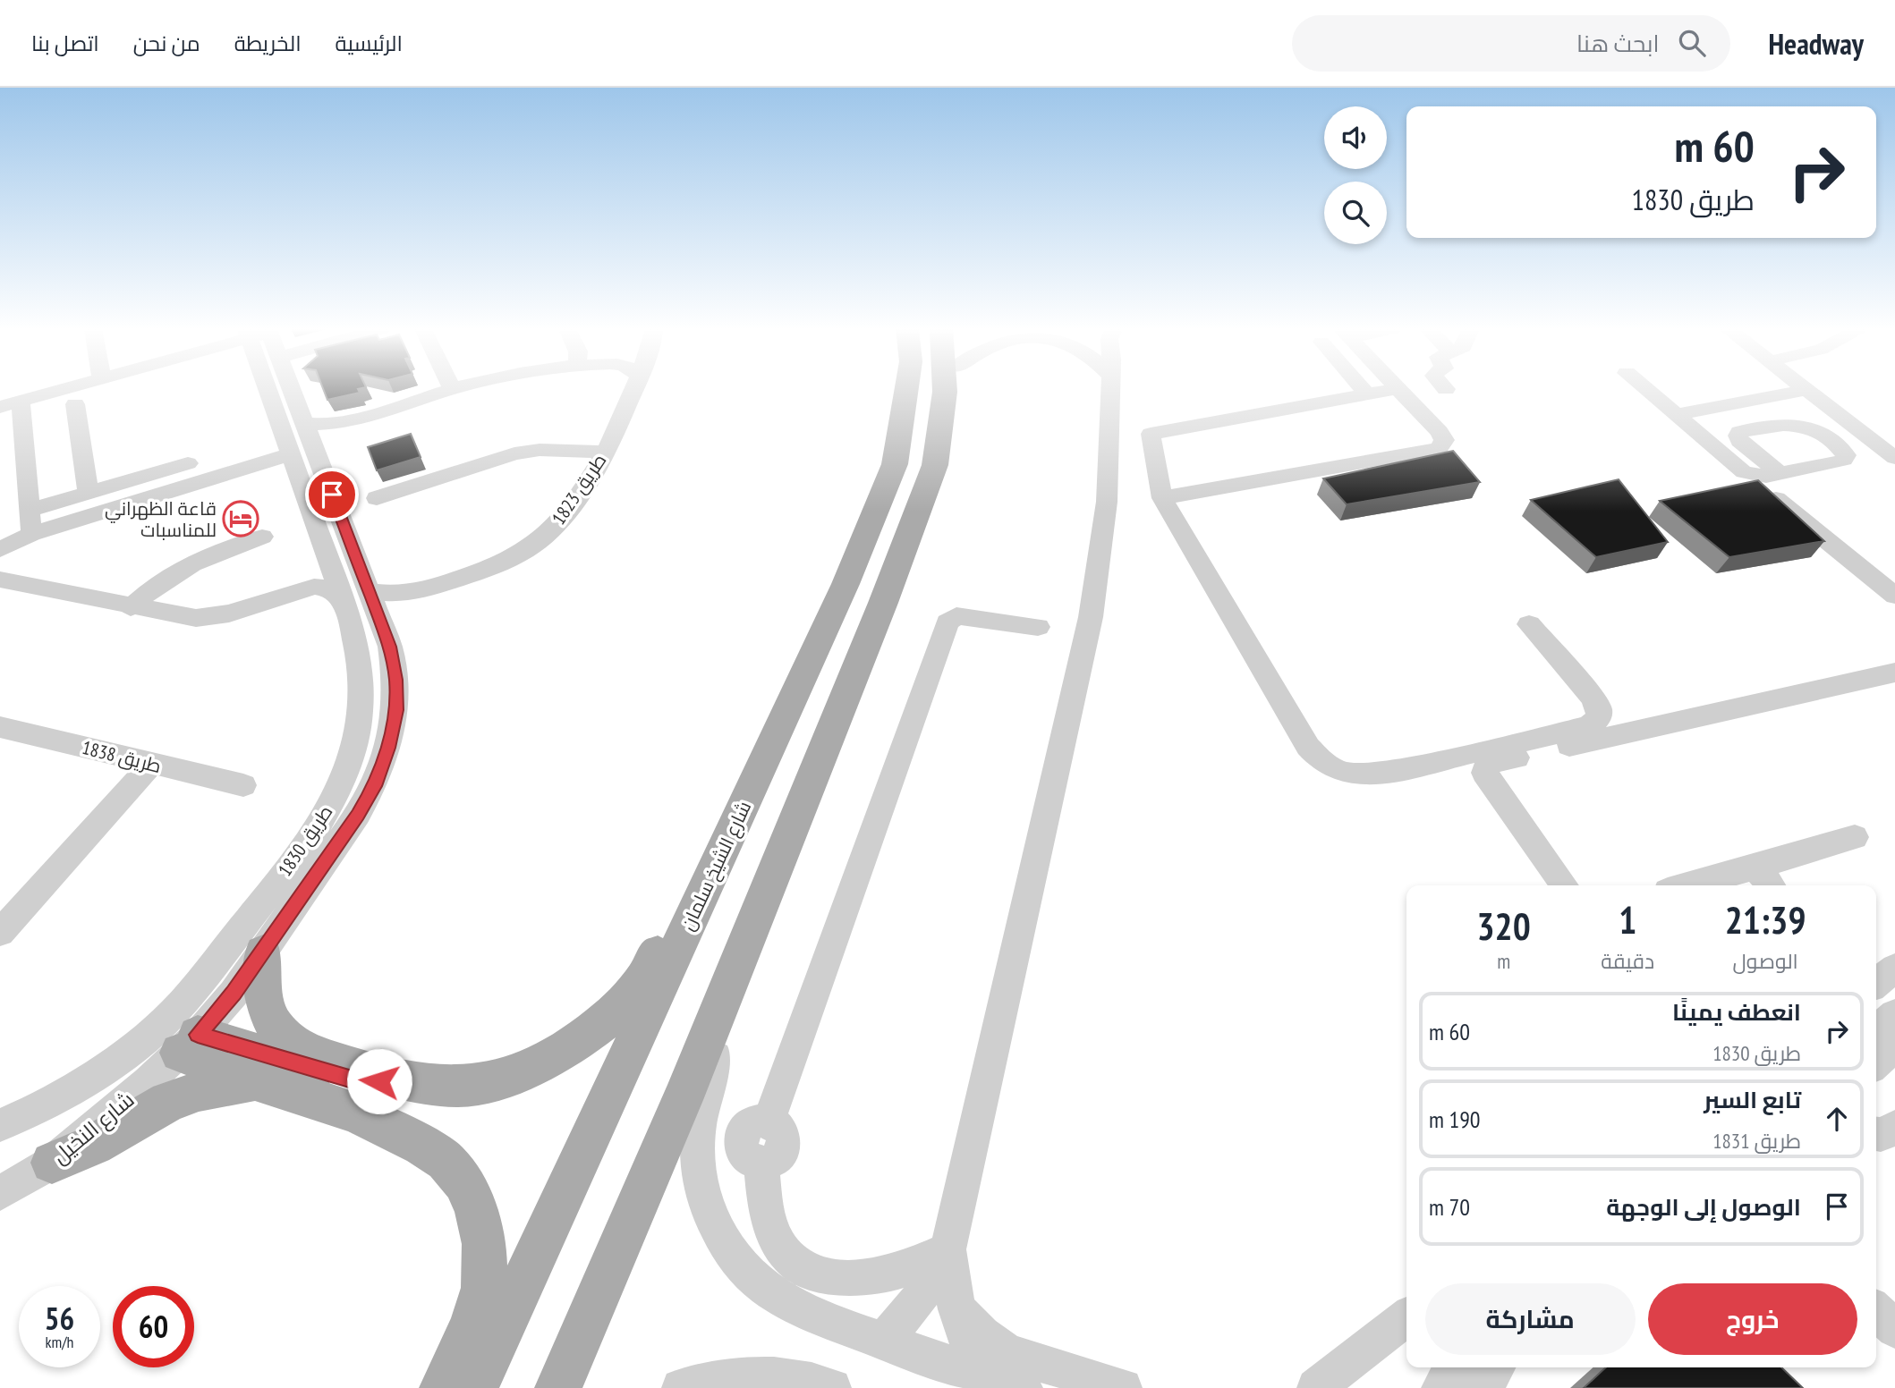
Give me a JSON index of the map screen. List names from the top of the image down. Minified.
{"streets":{"main road":["شارع الشيخ سلمان"],"street":["طريق 1823","طريق 1838","طريق 1830","شارع النخيل"]},"crossings":[["طريق 1823","طريق 1830"],["طريق 1830","شارع النخيل"]],"places":{"hotel":["قاعة الظهراني للمناسبات"]},"page":{"header":"Headway","search":"ابحث هنا","nav":["الرئيسية","الخريطة","من نحن","اتصل بنا"],"turn":["60 m","طريق 1830"],"eta":["21:39","الوصول","1","دقيقة","320","m"],"list":[{"name":"انعطف يمينًا","note":"طريق 1830","value":"60 m"},{"name":"تابع السير","note":"طريق 1831","value":"190 m"},{"name":"الوصول إلى الوجهة","value":"70 m"}],"buttons":["خروج","مشاركة"],"speed":"56 km/h","limit":"60"}}
